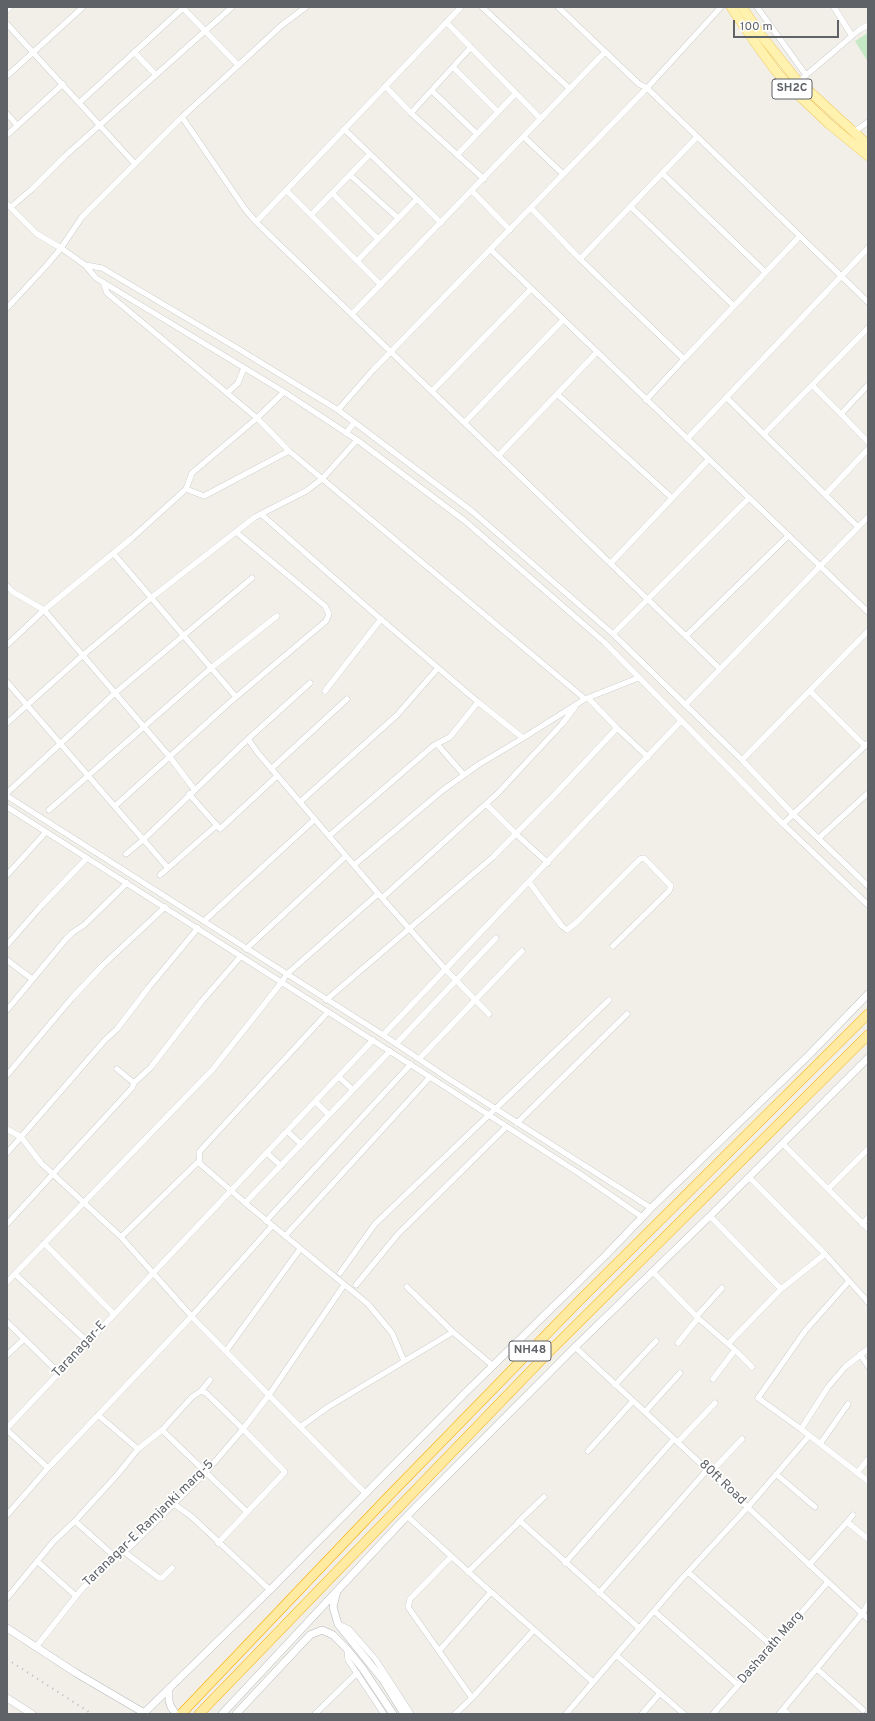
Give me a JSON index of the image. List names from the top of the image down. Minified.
{"streets":{"highway":["NH48"],"main road":["SH2C"],"street":["Taranagar-E","80ft Road","Taranagar-E Ramjanki marg-5","Dasharath Marg"]},"crossings":[["80ft Road","Dasharath Marg"]],"scale_bar":"100 m"}
